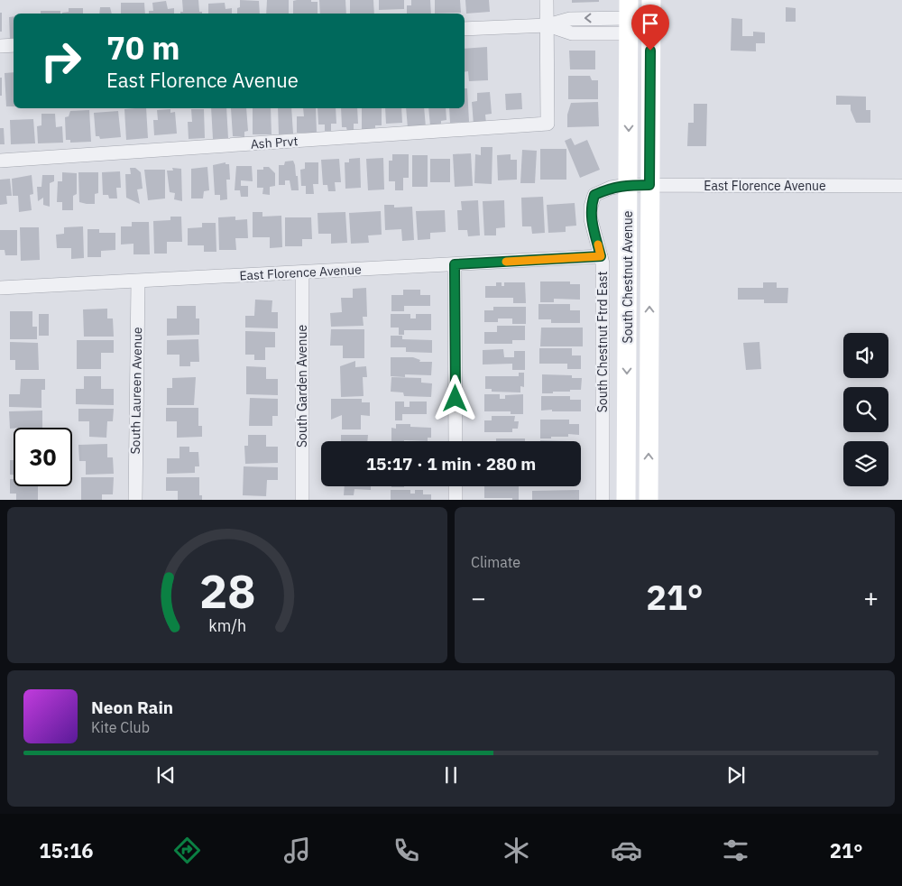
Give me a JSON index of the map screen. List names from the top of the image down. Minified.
{"streets":{"main road":["South Chestnut Avenue"],"street":["Ash Prvt","East Florence Avenue","South Chestnut Ftrd East","South Garden Avenue","South Laureen Avenue"]},"crossings":[["East Florence Avenue","South Chestnut Avenue"],["East Florence Avenue","South Chestnut Ftrd East"],["East Florence Avenue","South Garden Avenue"],["East Florence Avenue","South Laureen Avenue"],["South Chestnut Avenue","South Chestnut Ftrd East"]],"page":{"turn":["70 m","East Florence Avenue"],"limit":"30","trip":"15:17 · 1 min · 280 m","tile":"Climate","heat":["−","21°","+"],"song":["Neon Rain","Kite Club"],"tabs":["15:16","21°"],"gauge":["28","km/h"]}}
